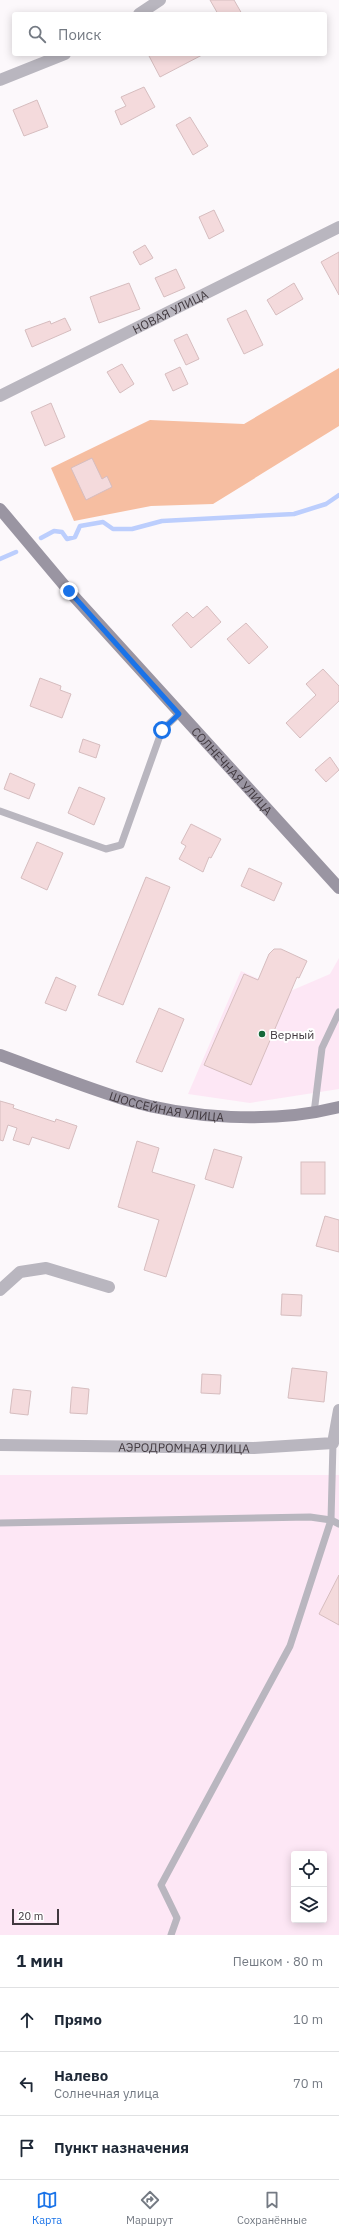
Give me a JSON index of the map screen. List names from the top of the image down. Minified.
{"streets":{"main road":["СОЛНЕЧНАЯ УЛИЦА","ШОССЕЙНАЯ УЛИЦА"],"street":["НОВАЯ УЛИЦА","АЭРОДРОМНАЯ УЛИЦА"]},"places":["Верный"],"scale_bar":"20 m","page":{"search":"Поиск","scale":"20 m","heading":["1 мин","Пешком · 80 m"],"list":[["Прямо","10 m"],["Налево","Солнечная улица","70 m"],"Пункт назначения"],"nav":["Карта","Маршрут","Сохранённые"]}}
